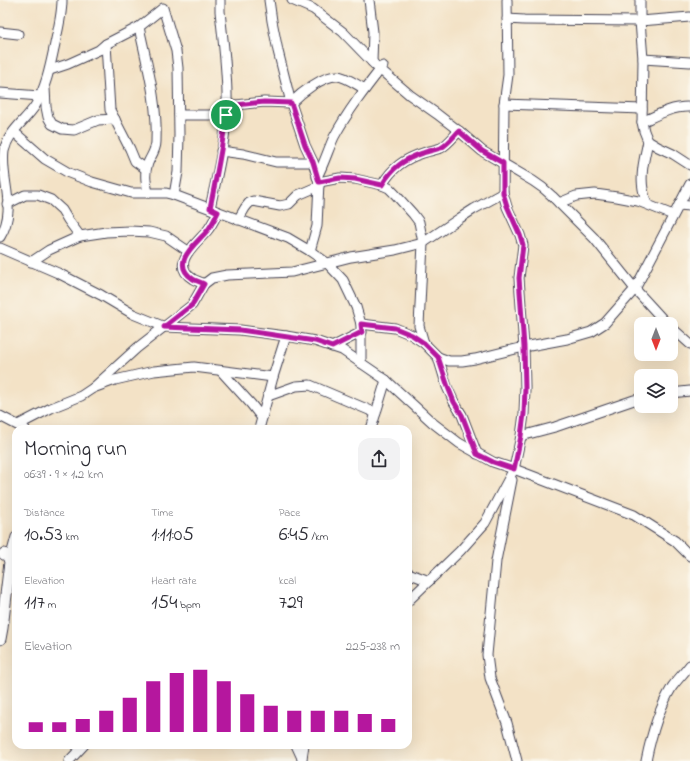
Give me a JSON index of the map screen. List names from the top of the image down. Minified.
{"north":"bottom","page":{"heading":["Morning run","06:39 · 9 × 1.2 km"],"stats":[["Distance","10.53 km"],["Time","1:11:05"],["Pace","6:45 /km"],["Elevation","117 m"],["Heart rate","154 bpm"],["kcal","729"]],"chart":["Elevation","225–238 m"]}}
